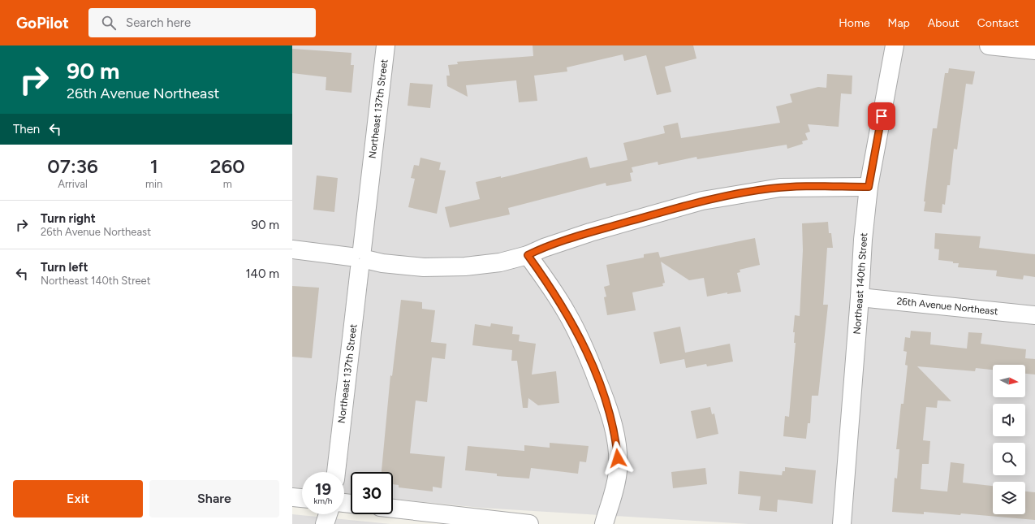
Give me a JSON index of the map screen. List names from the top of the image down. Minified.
{"streets":{"street":["Northeast 137th Street","Northeast 140th Street","26th Avenue Northeast"]},"crossings":[["Northeast 140th Street","26th Avenue Northeast"]],"north":"right","page":{"header":"GoPilot","search":"Search here","nav":["Home","Map","About","Contact"],"turn":["90 m","26th Avenue Northeast"],"then":"Then","eta":["07:36","Arrival","1","min","260","m"],"list":[{"name":"Turn right","note":"26th Avenue Northeast","value":"90 m"},{"name":"Turn left","note":"Northeast 140th Street","value":"140 m"}],"speed":"19 km/h","limit":"30","buttons":["Exit","Share"]}}
